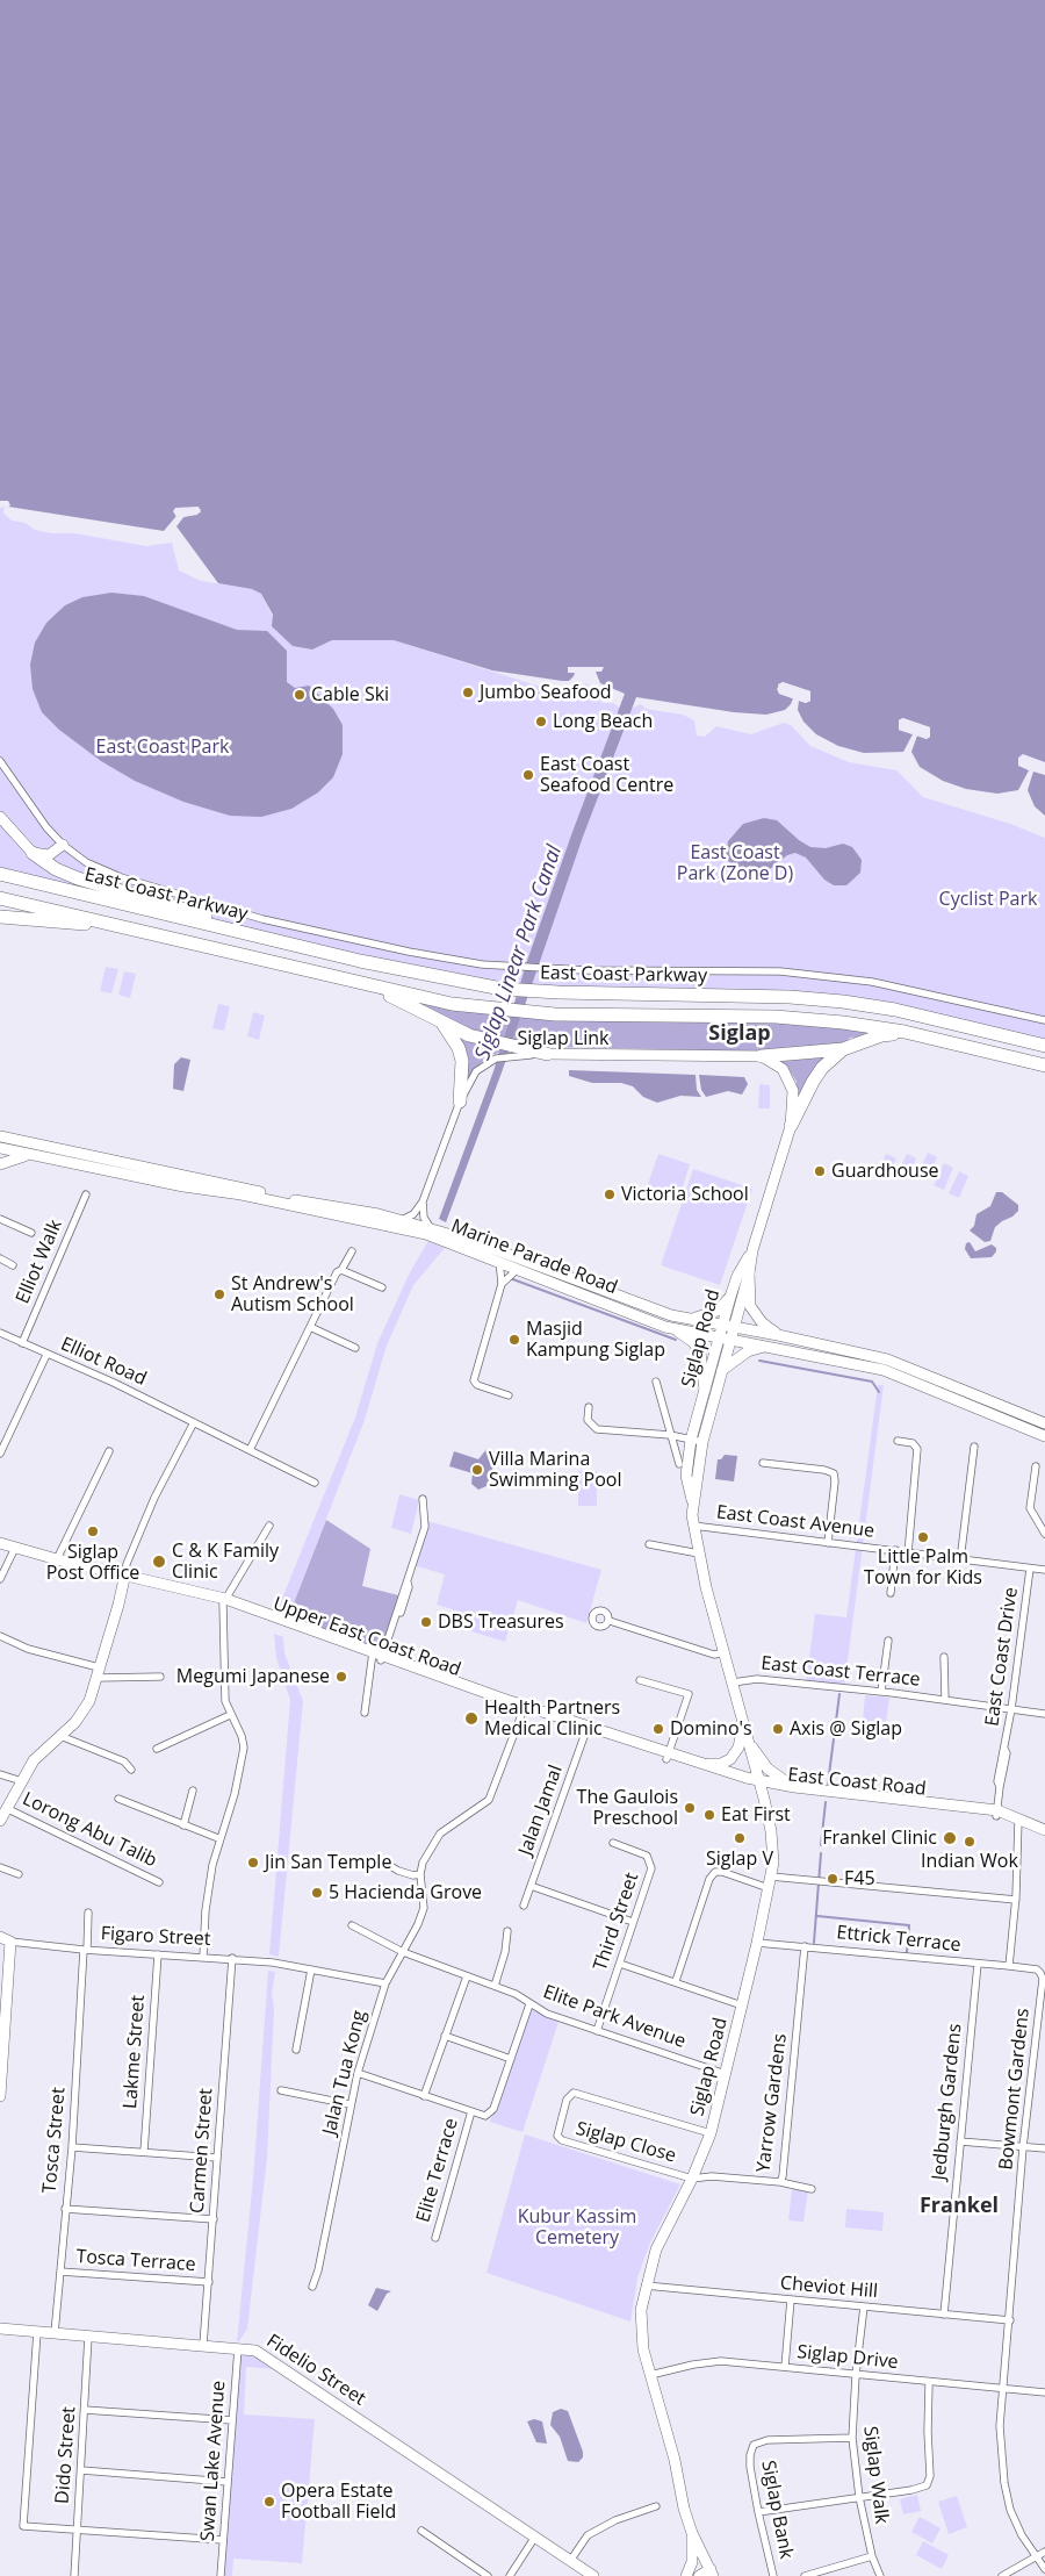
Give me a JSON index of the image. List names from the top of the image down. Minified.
{"streets":{"highway":["East Coast Parkway"],"main road":["Siglap Link","Marine Parade Road","Siglap Road","Upper East Coast Road","East Coast Road","Figaro Street","Fidelio Street"],"street":["Elliot Walk","Elliot Road","East Coast Avenue","East Coast Drive","East Coast Terrace","Jalan Jamal","Lorong Abu Talib","Third Street","Ettrick Terrace","Elite Park Avenue","Lakme Street","Jalan Tua Kong","Bowmont Gardens","Jedburgh Gardens","Yarrow Gardens","Tosca Street","Siglap Close","Carmen Street","Elite Terrace","Tosca Terrace","Cheviot Hill","Siglap Drive","Dido Street","Swan Lake Avenue","Siglap Walk","Siglap Bank"]},"crossings":[["Siglap Link","Marine Parade Road"],["Siglap Link","Siglap Road"],["Marine Parade Road","Siglap Road"],["Elliot Walk","Elliot Road"],["Siglap Road","East Coast Avenue"],["Siglap Road","East Coast Terrace"],["Siglap Road","East Coast Road"],["Siglap Road","Ettrick Terrace"],["Siglap Road","Elite Park Avenue"],["Siglap Road","Yarrow Gardens"],["Siglap Road","Siglap Close"],["Siglap Road","Cheviot Hill"],["Siglap Road","Siglap Drive"],["East Coast Avenue","East Coast Drive"],["Upper East Coast Road","East Coast Road"],["Upper East Coast Road","Jalan Jamal"],["Upper East Coast Road","Jalan Tua Kong"],["East Coast Drive","East Coast Terrace"],["East Coast Drive","East Coast Road"],["East Coast Road","Jalan Jamal"],["Third Street","Elite Park Avenue"],["Figaro Street","Lakme Street"],["Figaro Street","Jalan Tua Kong"],["Figaro Street","Tosca Street"],["Figaro Street","Carmen Street"],["Ettrick Terrace","Bowmont Gardens"],["Ettrick Terrace","Jedburgh Gardens"],["Ettrick Terrace","Yarrow Gardens"],["Elite Park Avenue","Jalan Tua Kong"],["Elite Park Avenue","Elite Terrace"],["Jalan Tua Kong","Elite Terrace"],["Bowmont Gardens","Cheviot Hill"],["Bowmont Gardens","Siglap Drive"],["Jedburgh Gardens","Cheviot Hill"],["Yarrow Gardens","Siglap Close"],["Tosca Street","Tosca Terrace"],["Tosca Street","Fidelio Street"],["Carmen Street","Tosca Terrace"],["Carmen Street","Fidelio Street"],["Cheviot Hill","Siglap Walk"],["Siglap Drive","Siglap Walk"],["Fidelio Street","Dido Street"],["Fidelio Street","Swan Lake Avenue"],["Siglap Walk","Siglap Bank"]],"districts":["Siglap","Frankel"],"water":["Siglap Linear Park Canal"],"parks":["East Coast Park","East Coast Park (Zone D)","Cyclist Park","Kubur Kassim Cemetery"],"places":["Jumbo Seafood","Cable Ski","Long Beach","East Coast Seafood Centre","Guardhouse","Victoria School","St Andrew's Autism School","Masjid Kampung Siglap","Villa Marina Swimming Pool","Siglap Post Office","Little Palm Town for Kids","C & K Family Clinic","DBS Treasures","Megumi Japanese","Health Partners Medical Clinic","Domino's","Axis @ Siglap","The Gaulois Preschool","Eat First","Siglap V","Frankel Clinic","Indian Wok","Jin San Temple","F45","5 Hacienda Grove","Opera Estate Football Field"]}
